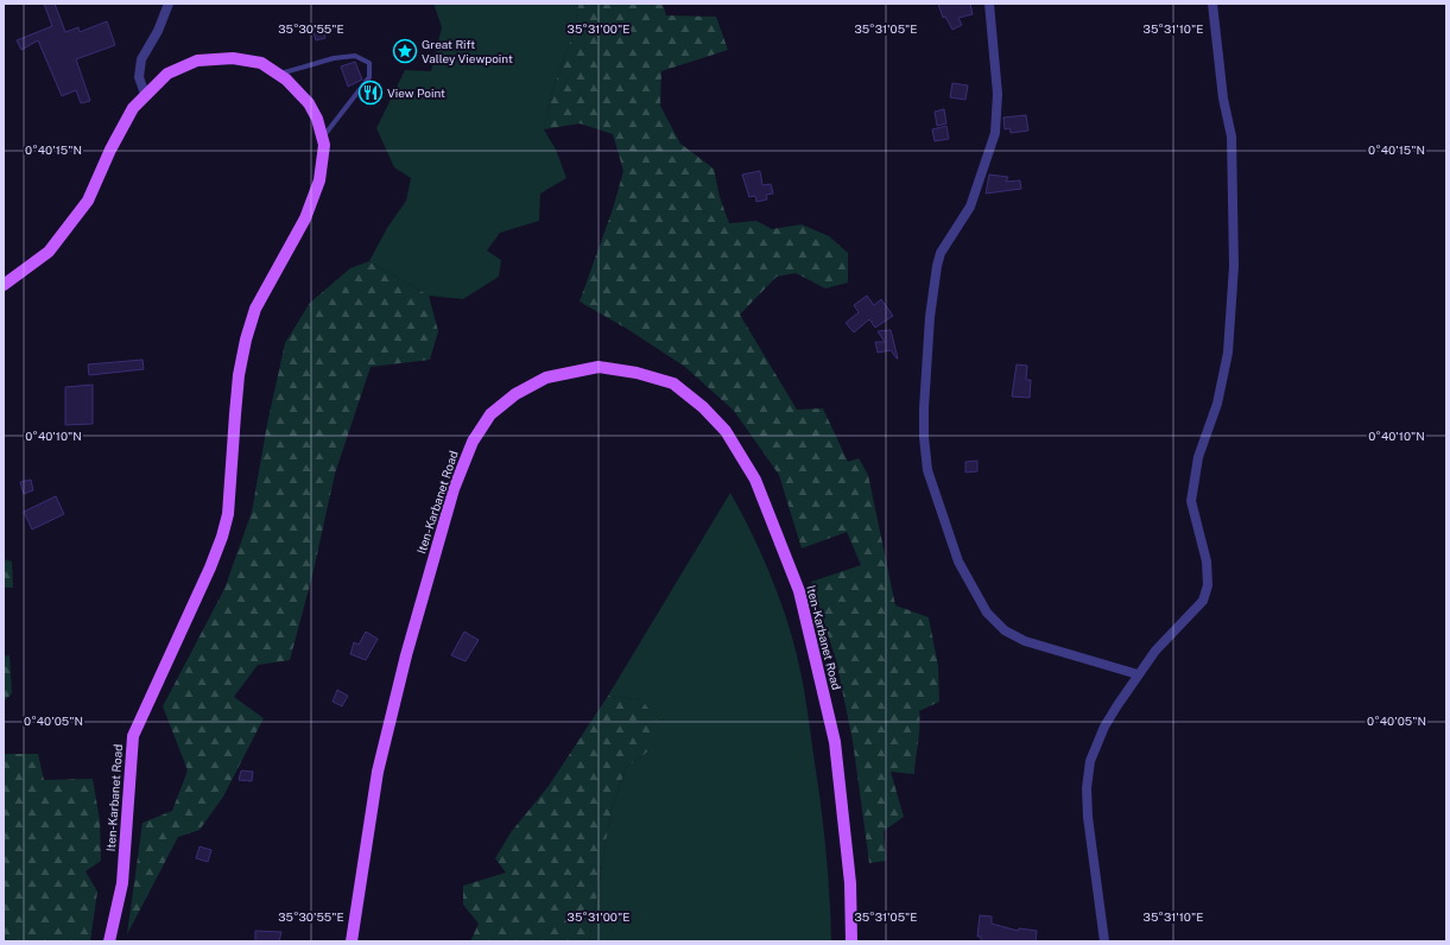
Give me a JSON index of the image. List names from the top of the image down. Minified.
{"streets":{"main road":["Iten-Karbanet Road"]},"places":{"place":["Great Rift Valley Viewpoint"],"restaurant":["View Point"]},"coordinates":["35°30'55\"E","35°31'00\"E","35°31'05\"E","35°31'10\"E","0°40'15\"N","0°40'10\"N","0°40'05\"N"]}
